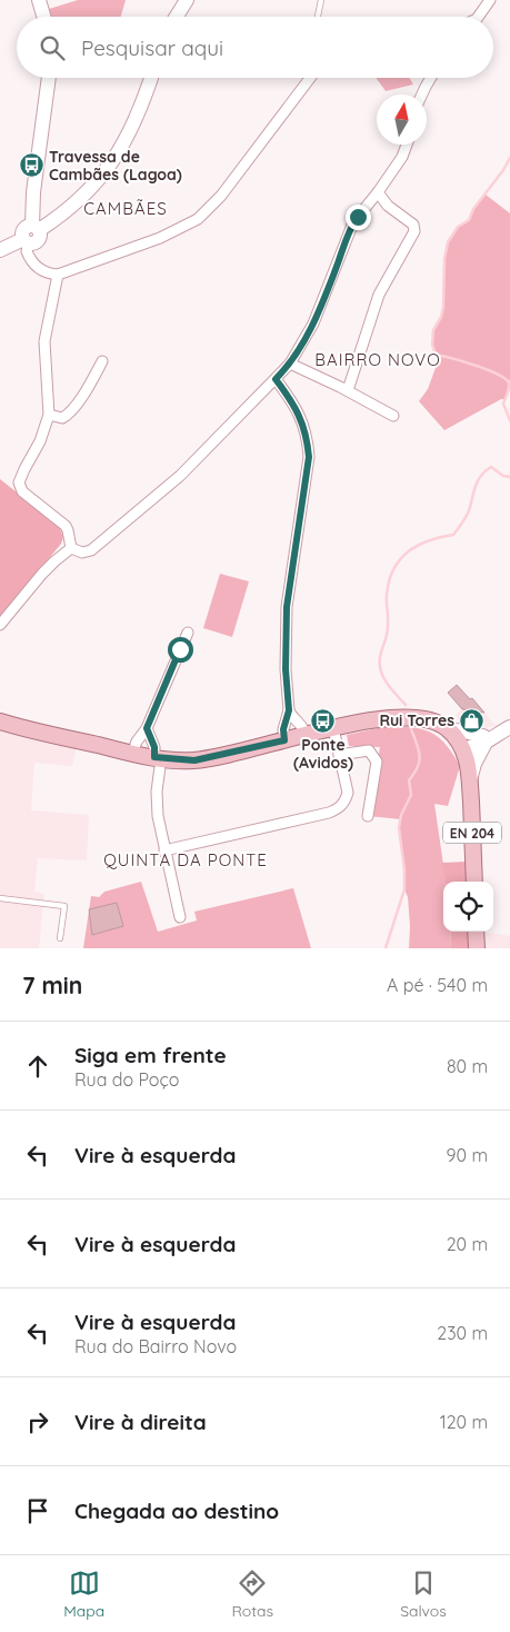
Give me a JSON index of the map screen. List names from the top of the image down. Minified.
{"streets":{"main road":["EN 204"]},"districts":["CAMBÃES","BAIRRO NOVO","QUINTA DA PONTE"],"places":{"bus stop":["Travessa de Cambães (Lagoa)","Ponte (Avidos)"],"shop":["Rui Torres"]},"north":"top","page":{"search":"Pesquisar aqui","heading":["7 min","A pé · 540 m"],"list":[["Siga em frente","Rua do Poço","80 m"],["Vire à esquerda","90 m"],["Vire à esquerda","20 m"],["Vire à esquerda","Rua do Bairro Novo","230 m"],["Vire à direita","120 m"],"Chegada ao destino"],"nav":["Mapa","Rotas","Salvos"]}}
